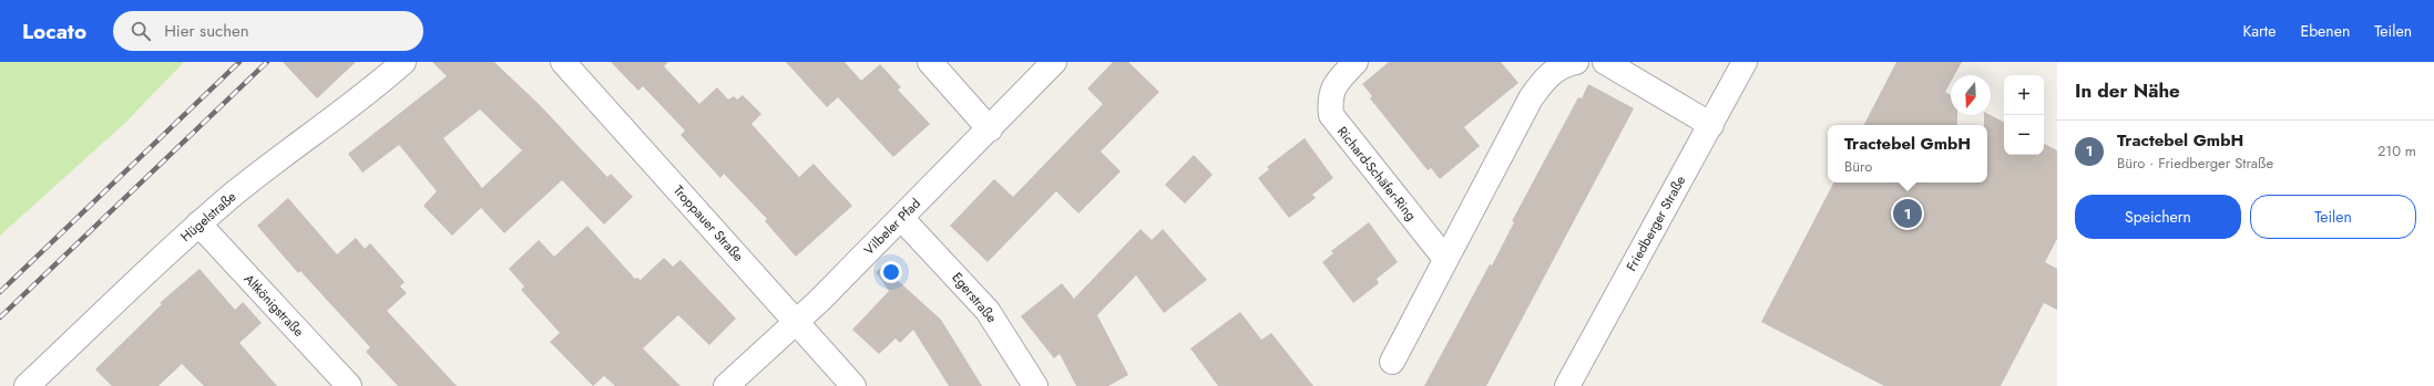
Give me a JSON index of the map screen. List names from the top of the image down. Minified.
{"streets":{"street":["Richard-Schäfer-Ring","Hügelstraße","Troppauer Straße","Friedberger Straße","Vilbeler Pfad","Egerstraße","Altkönigstraße"]},"crossings":[["Hügelstraße","Altkönigstraße"],["Troppauer Straße","Vilbeler Pfad"],["Vilbeler Pfad","Egerstraße"]],"north":"bottom","page":{"header":"Locato","search":"Hier suchen","nav":["Karte","Ebenen","Teilen"],"heading":"In der Nähe","map_buttons":["+","−"],"list":[{"mark":"1","name":"Tractebel GmbH","note":"Büro · Friedberger Straße","value":"210 m"}],"popup":["Tractebel GmbH","Büro"],"buttons":["Speichern","Teilen"],"pins":"1"}}
